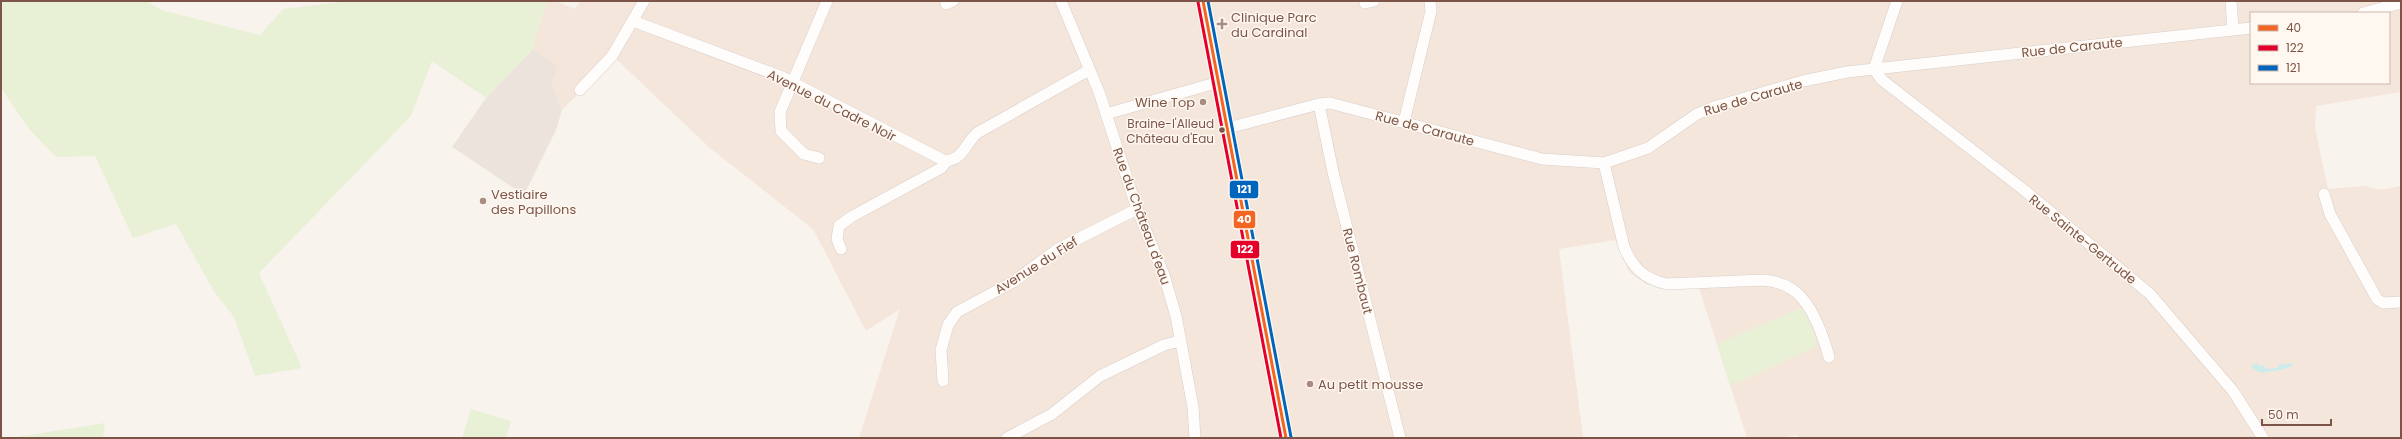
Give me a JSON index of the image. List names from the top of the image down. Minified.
{"streets":{"street":["Rue de Caraute","Avenue du Cadre Noir","Rue du Château d'eau","Rue Sainte-Gertrude","Avenue du Fief","Rue Rombaut"]},"crossings":[["Rue de Caraute","Rue Sainte-Gertrude"],["Rue de Caraute","Rue Rombaut"],["Rue du Château d'eau","Avenue du Fief"]],"places":{"health":["Clinique Parc du Cardinal"],"other":["Wine Top","Braine-l'Alleud Château d'Eau","Vestiaire des Papillons","Au petit mousse"]},"lines":["transit line 40","transit line 121","transit line 122"],"legend":["40","122","121"],"scale_bar":"50 m"}
